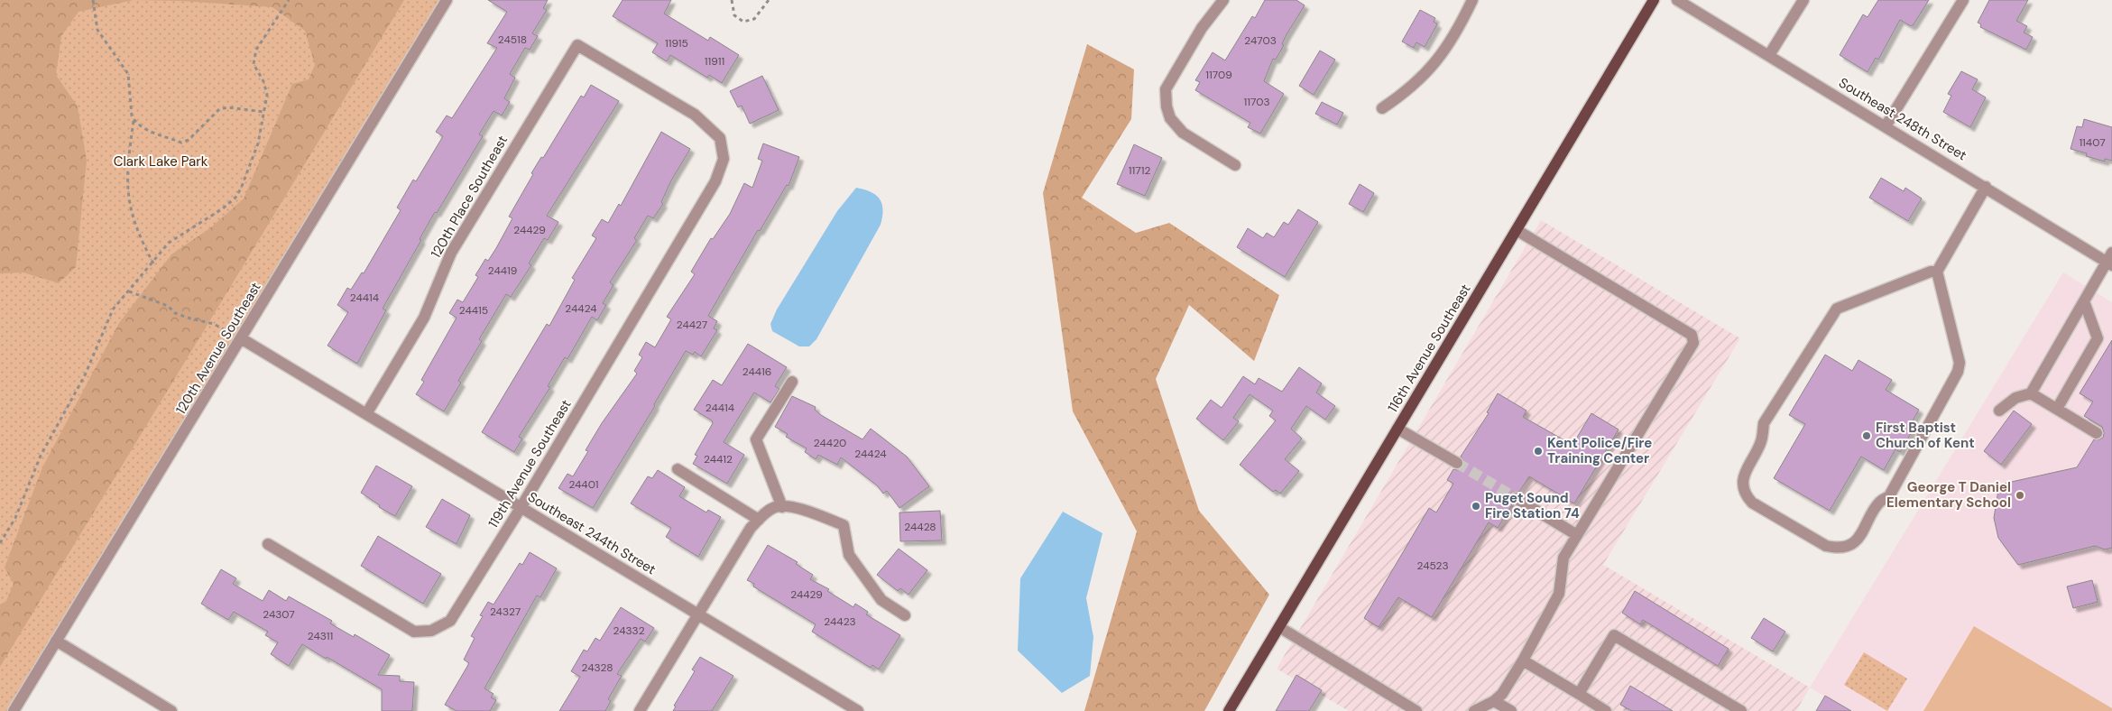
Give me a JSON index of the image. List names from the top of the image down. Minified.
{"streets":{"main road":["116th Avenue Southeast"],"street":["Southeast 248th Street","120th Place Southeast","120th Avenue Southeast","119th Avenue Southeast","Southeast 244th Street"]},"crossings":[["120th Place Southeast","119th Avenue Southeast"],["120th Place Southeast","Southeast 244th Street"],["120th Avenue Southeast","Southeast 244th Street"],["119th Avenue Southeast","Southeast 244th Street"]],"parks":["Clark Lake Park"],"places":["First Baptist Church of Kent","Kent Police/Fire Training Center","George T Daniel Elementary School","Puget Sound Fire Station 74"],"house_numbers":["24518","24703","11915","11911","11709","11703","11407","11712","24429","24419","24414","24424","24415","24427","24416","24414","24420","24424","24412","24401","24428","24523","24429","24327","24307","24423","24332","24311","24328"]}
